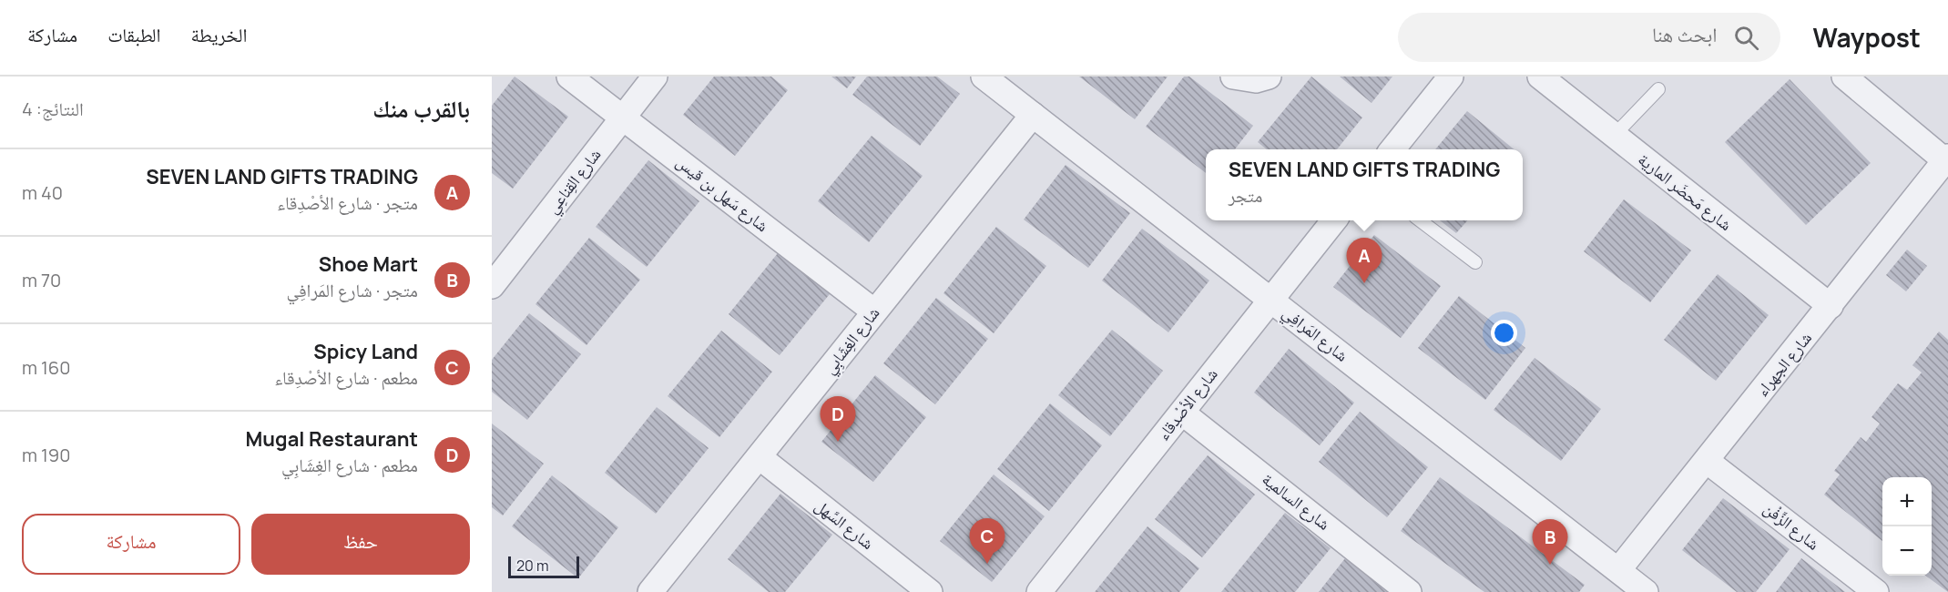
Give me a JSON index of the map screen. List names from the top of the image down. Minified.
{"streets":{"street":["شارع القِناعِي","شارع مَحضَر المارية","شارع سَهل بن قيس","شارع المَرافِي","شارع الغِشَابِي","شارع الجهراء","شارع الأصْدِقاء","شارع السالمية","شارع السَّهل","شارع الزَّفْن"]},"crossings":[["شارع القِناعِي","شارع سَهل بن قيس"],["شارع مَحضَر المارية","شارع الجهراء"],["شارع سَهل بن قيس","شارع الغِشَابِي"],["شارع المَرافِي","شارع الغِشَابِي"],["شارع المَرافِي","شارع الجهراء"],["شارع المَرافِي","شارع الأصْدِقاء"],["شارع الغِشَابِي","شارع السَّهل"],["شارع الجهراء","شارع الزَّفْن"],["شارع الأصْدِقاء","شارع السالمية"]],"scale_bar":"20 m","page":{"header":"Waypost","search":"ابحث هنا","nav":["الخريطة","الطبقات","مشاركة"],"heading":["بالقرب منك","النتائج: 4"],"list":[{"mark":"A","name":"SEVEN LAND GIFTS TRADING","note":"متجر · شارع الأصْدِقاء","value":"40 m"},{"mark":"B","name":"Shoe Mart","note":"متجر · شارع المَرافِي","value":"70 m"},{"mark":"C","name":"Spicy Land","note":"مطعم · شارع الأصْدِقاء","value":"160 m"},{"mark":"D","name":"Mugal Restaurant","note":"مطعم · شارع الغِشَابِي","value":"190 m"}],"popup":["SEVEN LAND GIFTS TRADING","متجر"],"pins":["A","D","C","B"],"map_buttons":["+","−"],"buttons":["حفظ","مشاركة"],"scale":"20 m"}}
